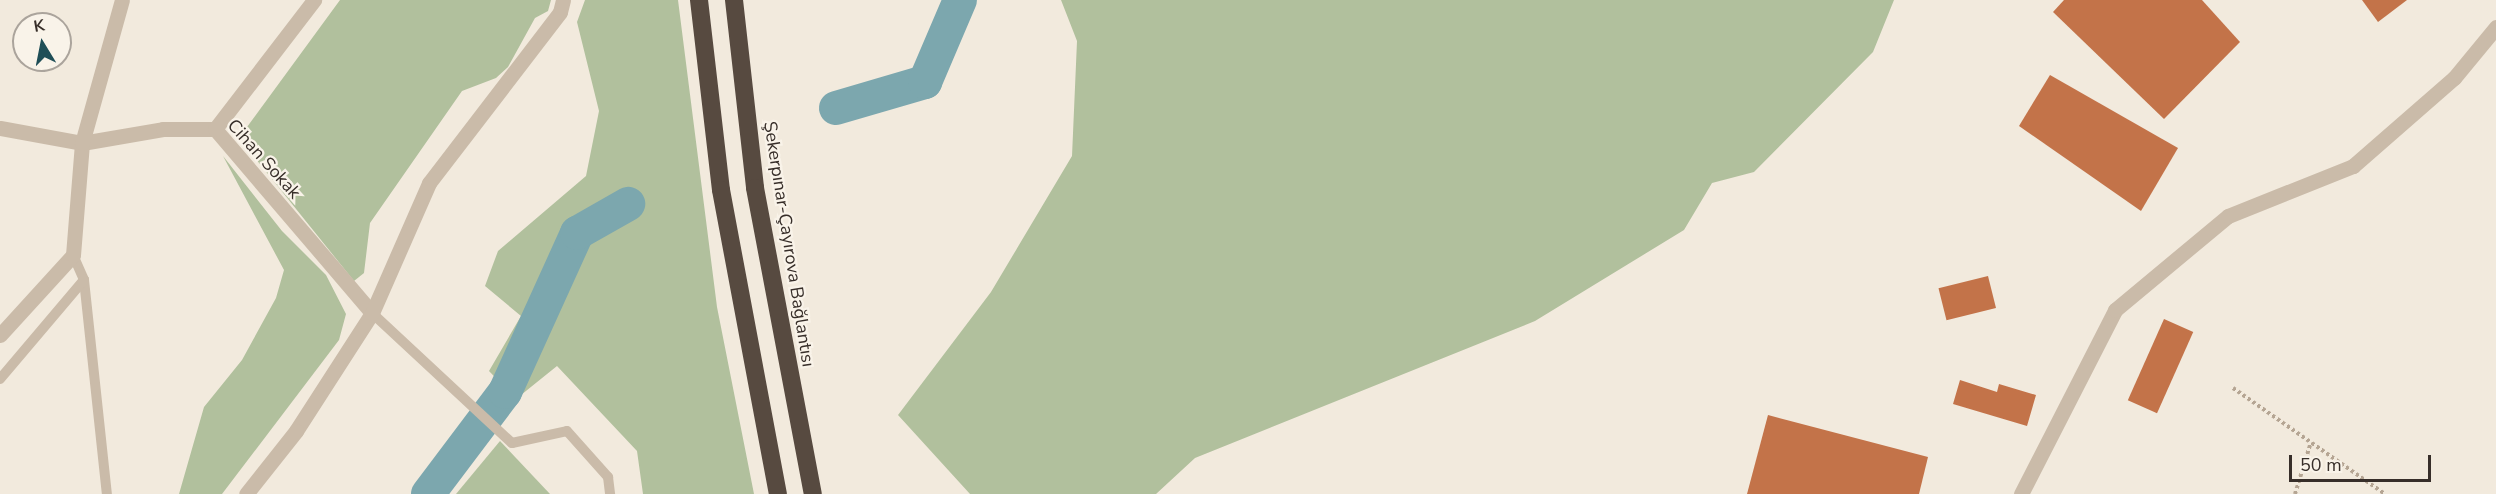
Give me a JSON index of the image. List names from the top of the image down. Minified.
{"streets":{"highway":["Şekerpınar-Çayırova Bağlantısı"],"street":["Cihan Sokak"]},"scale_bar":"50 m","north":"top"}
